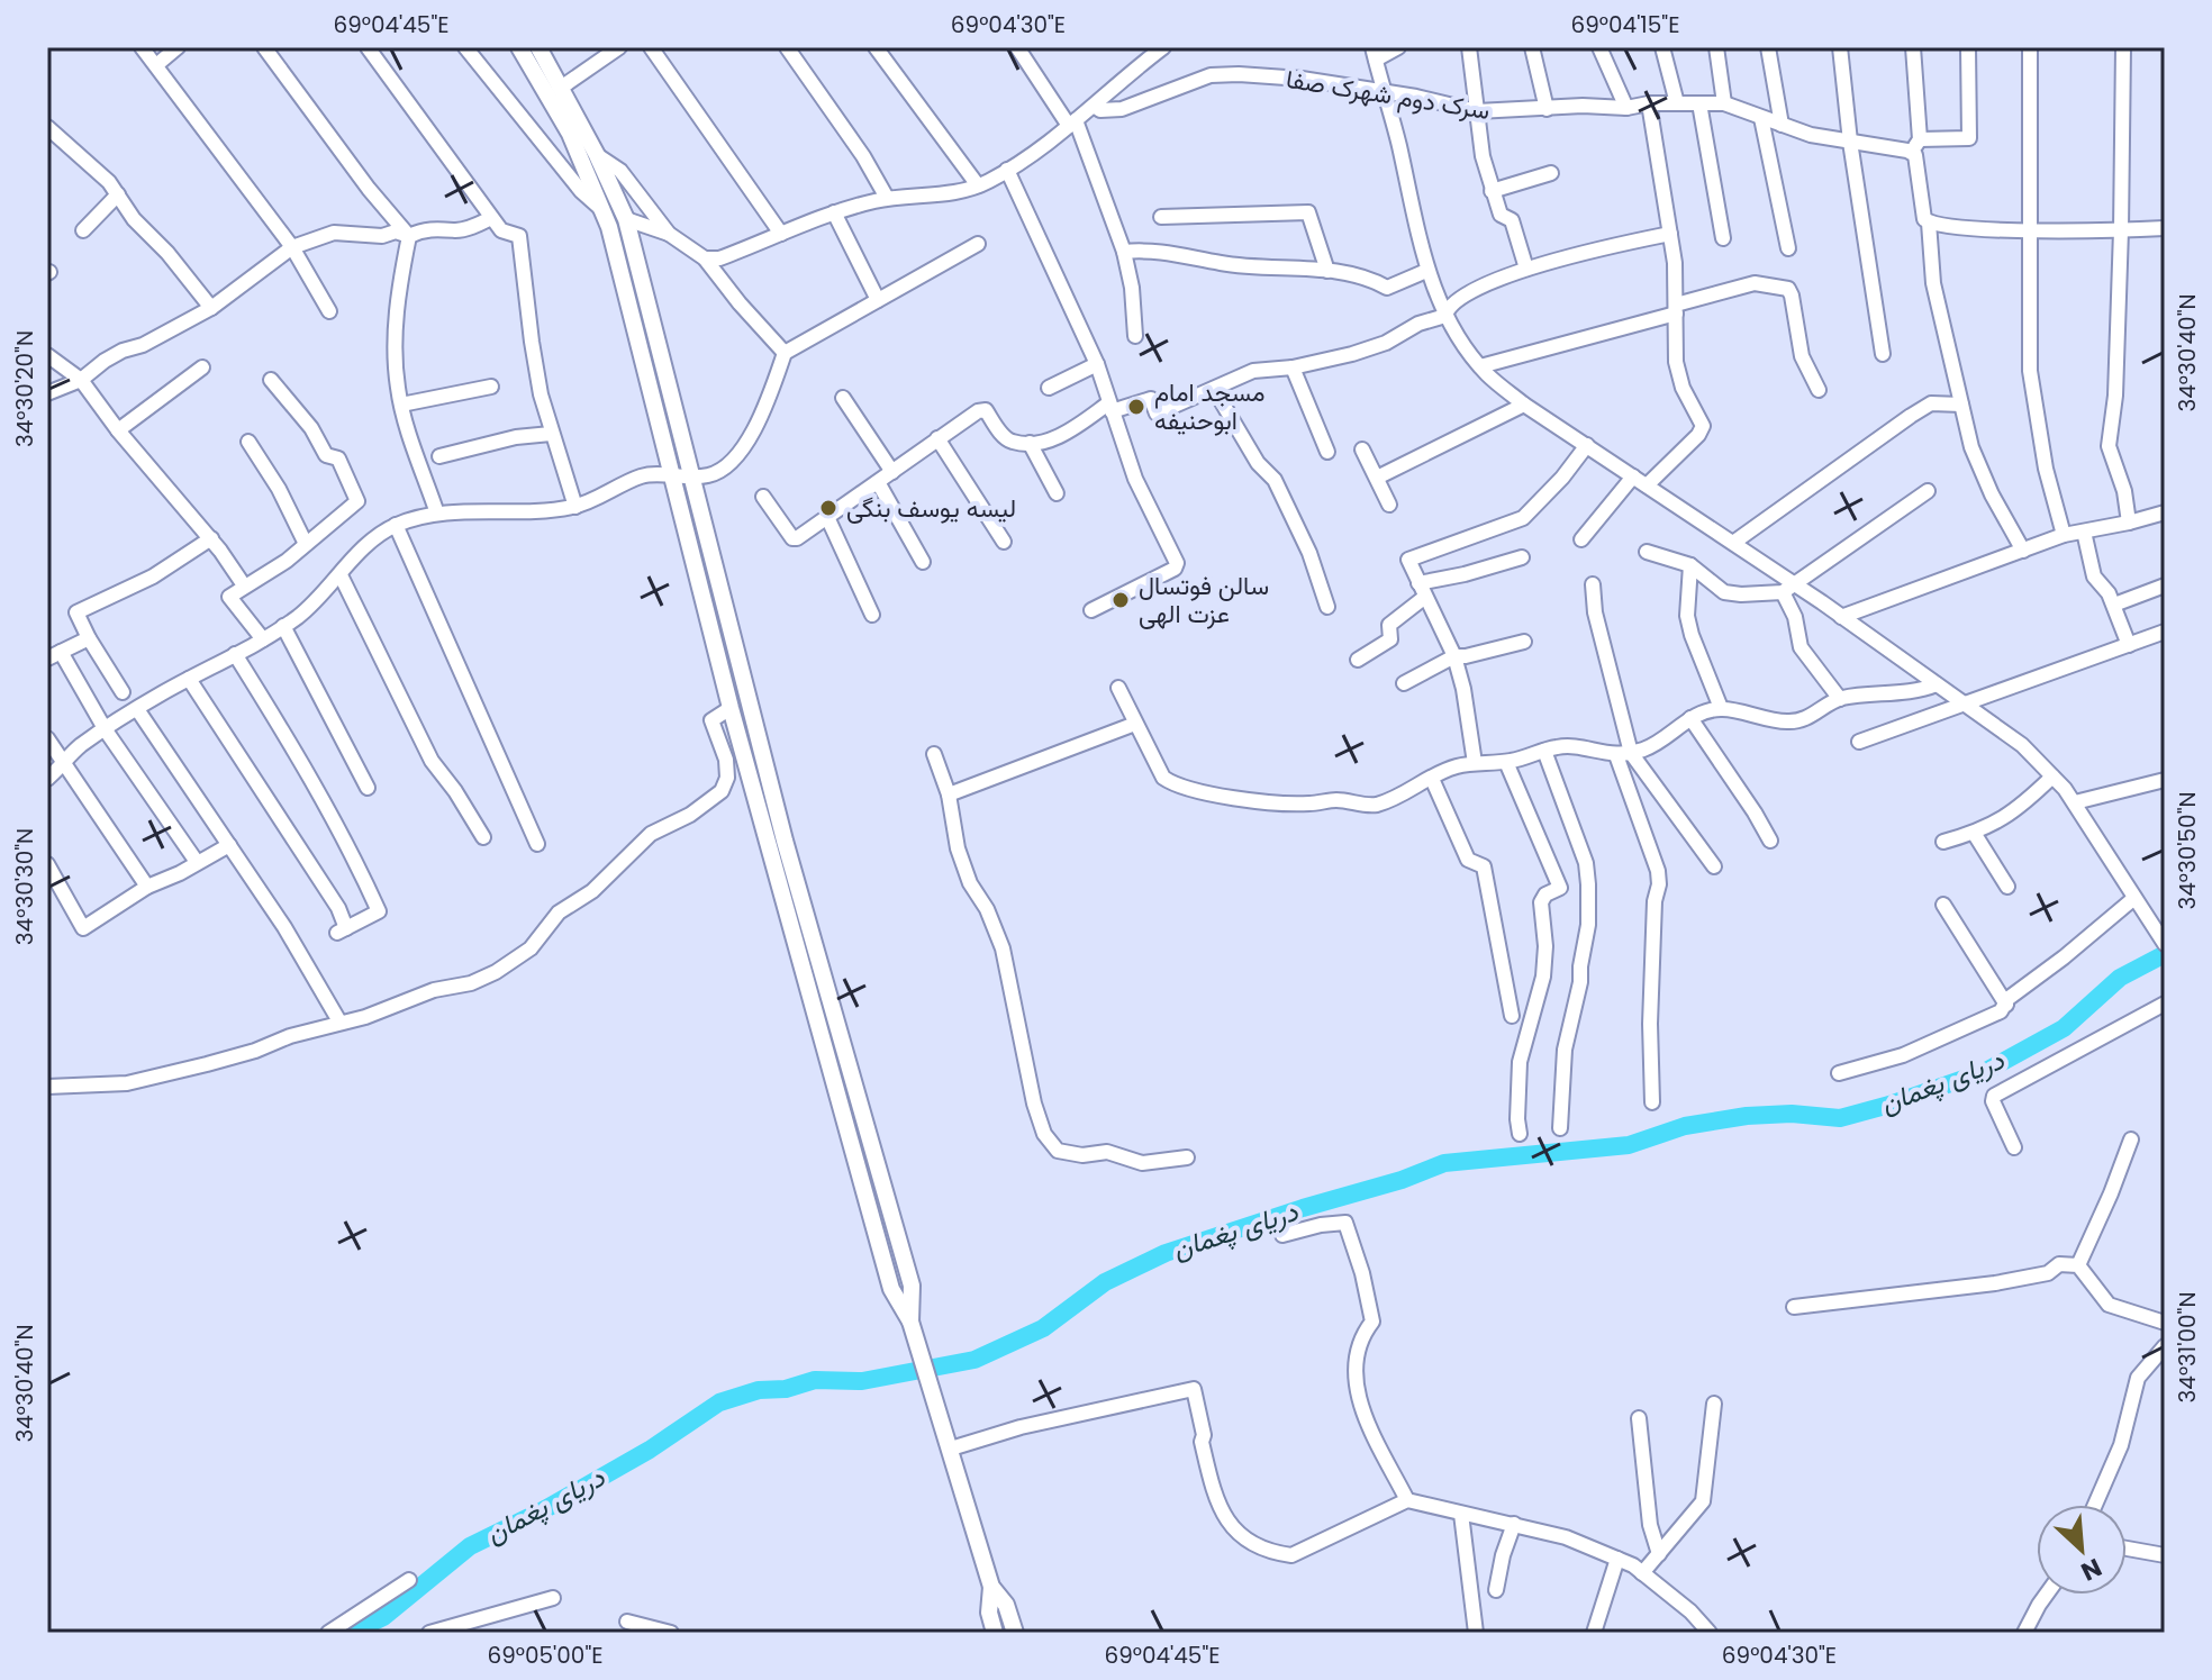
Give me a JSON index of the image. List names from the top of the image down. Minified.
{"streets":{"street":["سرک دوم شهرک صفا"]},"water":["دریای پغمان"],"places":["مسجد امام ابوحنیفه","لیسه یوسف بنگی","سالن فوتسال عزت الهی"],"north":"bottom right","coordinates":["69°04'45\"E","69°04'30\"E","69°04'15\"E","34°30'40\"N","34°30'20\"N","34°30'50\"N","34°30'30\"N","34°31'00\"N","69°05'00\"E"]}
